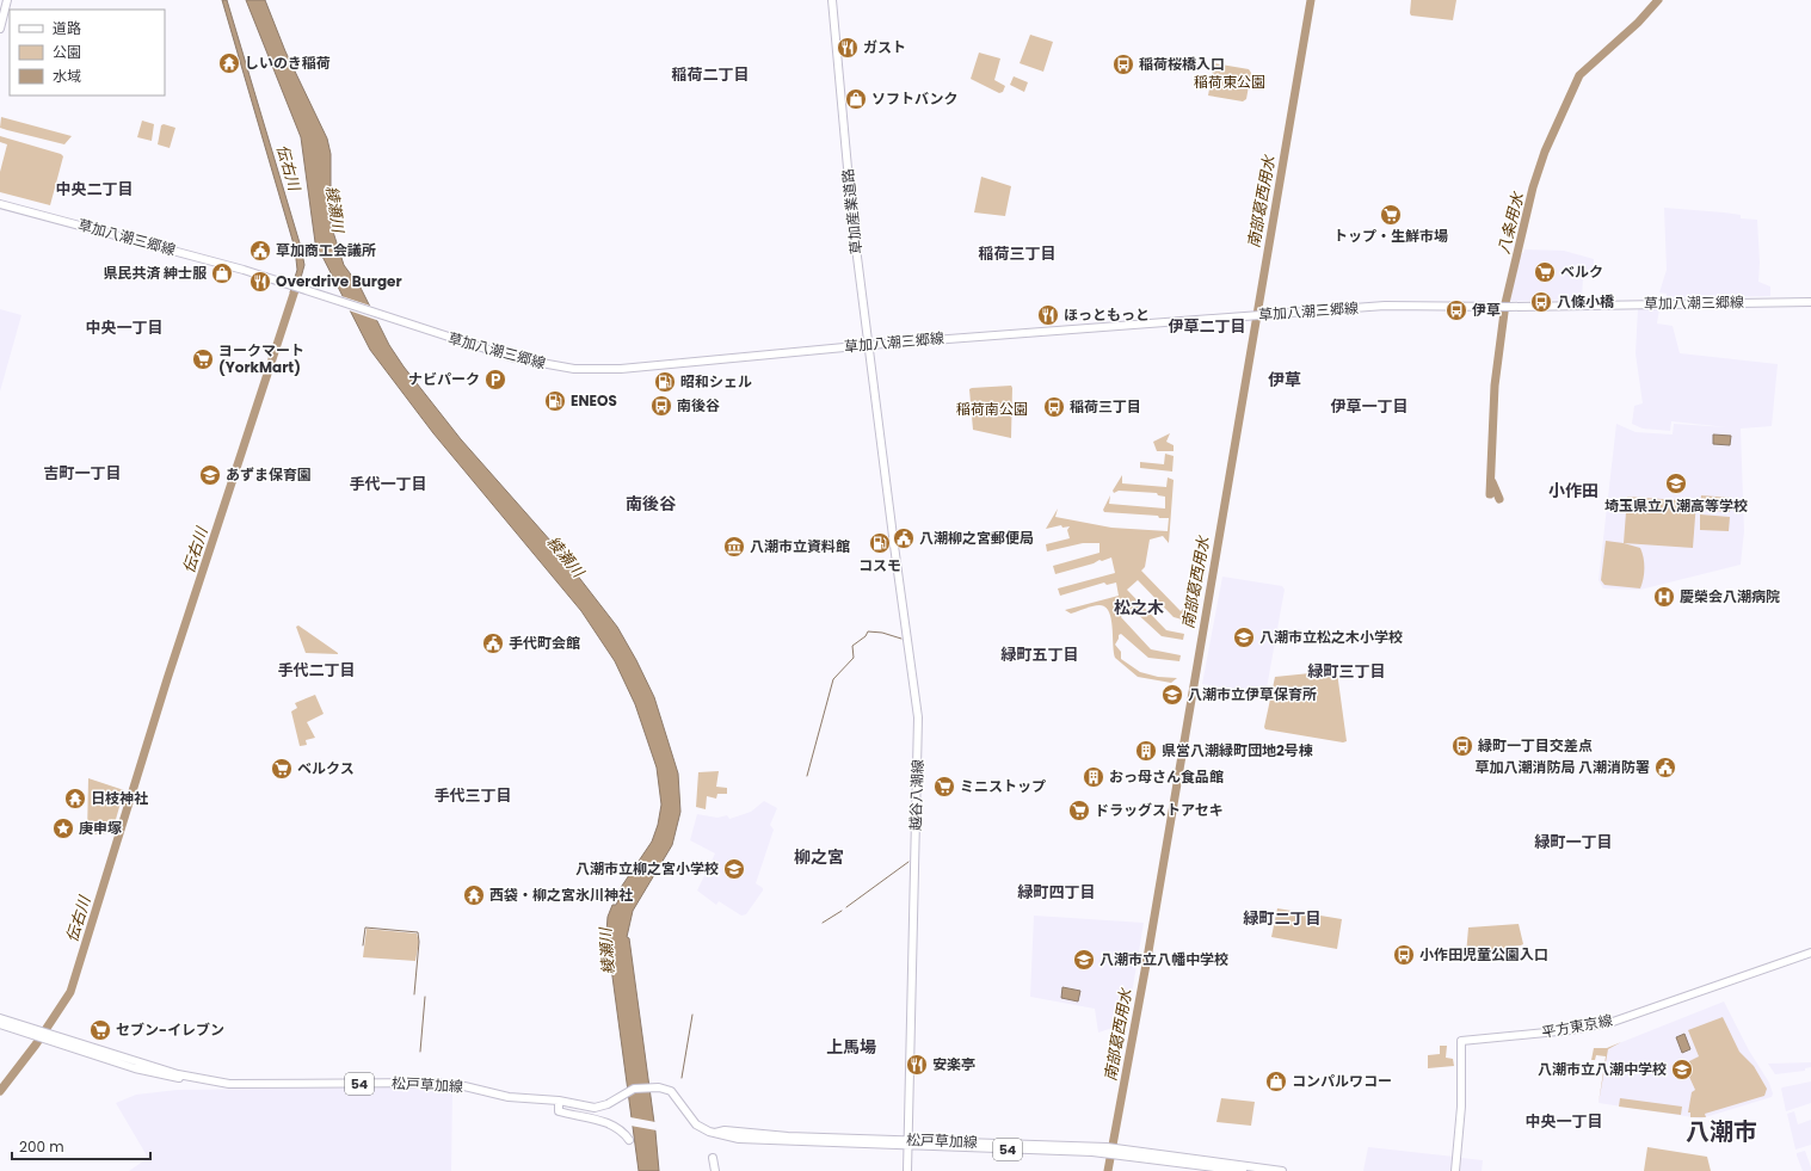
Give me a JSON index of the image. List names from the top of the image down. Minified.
{"streets":{"main road":["草加産業道路","草加八潮三郷線","越谷八潮線","平方東京線","54","松戸草加線"]},"crossings":[["草加産業道路","草加八潮三郷線"],["草加産業道路","越谷八潮線"],["越谷八潮線","松戸草加線"]],"districts":["稲荷二丁目","中央二丁目","稲荷三丁目","伊草二丁目","中央一丁目","伊草","伊草一丁目","吉町一丁目","手代一丁目","小作田","南後谷","松之木","緑町五丁目","手代二丁目","緑町三丁目","手代三丁目","緑町一丁目","柳之宮","緑町四丁目","緑町二丁目","上馬場","中央一丁目","八潮市"],"water":["伝右川","南部葛西用水","綾瀬川","八条用水"],"parks":["稲荷東公園","稲荷南公園"],"places":{"restaurant":["ガスト","Overdrive Burger","ほっともっと","安楽亭"],"temple":["しいのき稲荷","日枝神社","西袋・柳之宮氷川神社"],"bus stop":["稲荷桜橋入口","八條小橋","伊草","南後谷","稲荷三丁目","緑町一丁目交差点","小作田児童公園入口"],"shop":["ソフトバンク","県民共済 紳士服","コンパルワコー"],"supermarket":["トップ・生鮮市場","ベルク","ヨークマート (YorkMart)","ベルクス","ミニストップ","ドラッグストアセキ","セブン-イレブン"],"public building":["草加商工会議所","八潮柳之宮郵便局","手代町会館","草加八潮消防局 八潮消防署"],"parking":["ナビパーク"],"fuel station":["昭和シェル","ENEOS","コスモ"],"school or university":["あずま保育園","埼玉県立八潮高等学校","八潮市立松之木小学校","八潮市立伊草保育所","八潮市立柳之宮小学校","八潮市立八幡中学校","八潮市立八潮中学校"],"museum":["八潮市立資料館"],"hospital":["慶榮会八潮病院"],"building":["県営八潮緑町団地2号棟","おっ母さん食品館"],"place":["庚申塚"]},"legend":["道路","公園","水域"],"scale_bar":"200 m"}
